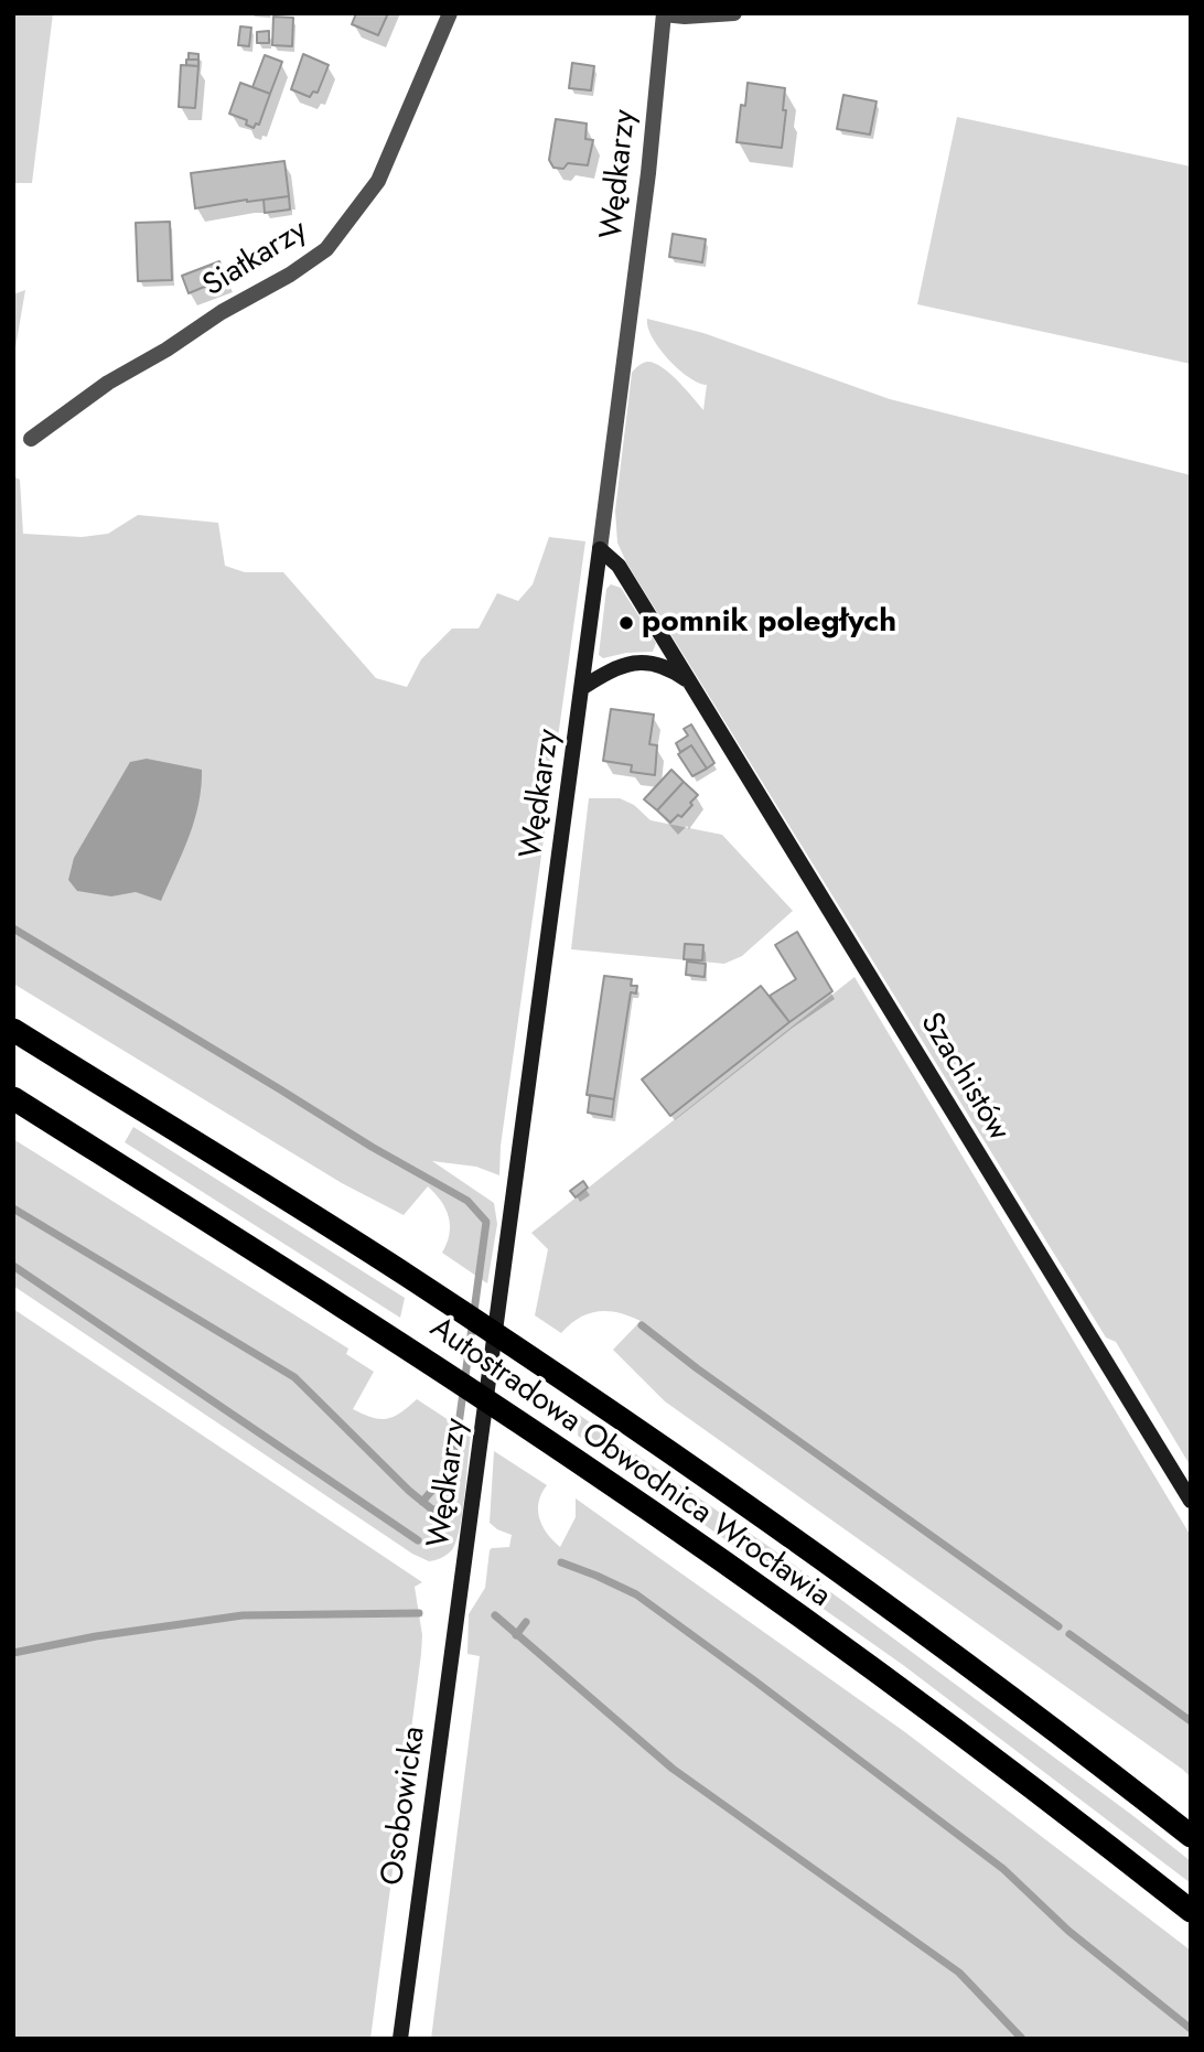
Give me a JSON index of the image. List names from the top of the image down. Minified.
{"streets":{"highway":["Autostradowa Obwodnica Wrocławia"],"street":["Wędkarzy","Siatkarzy","Szachistów","Osobowicka"]},"crossings":[["Wędkarzy","Szachistów"],["Wędkarzy","Osobowicka"]],"places":["pomnik poległych"]}
